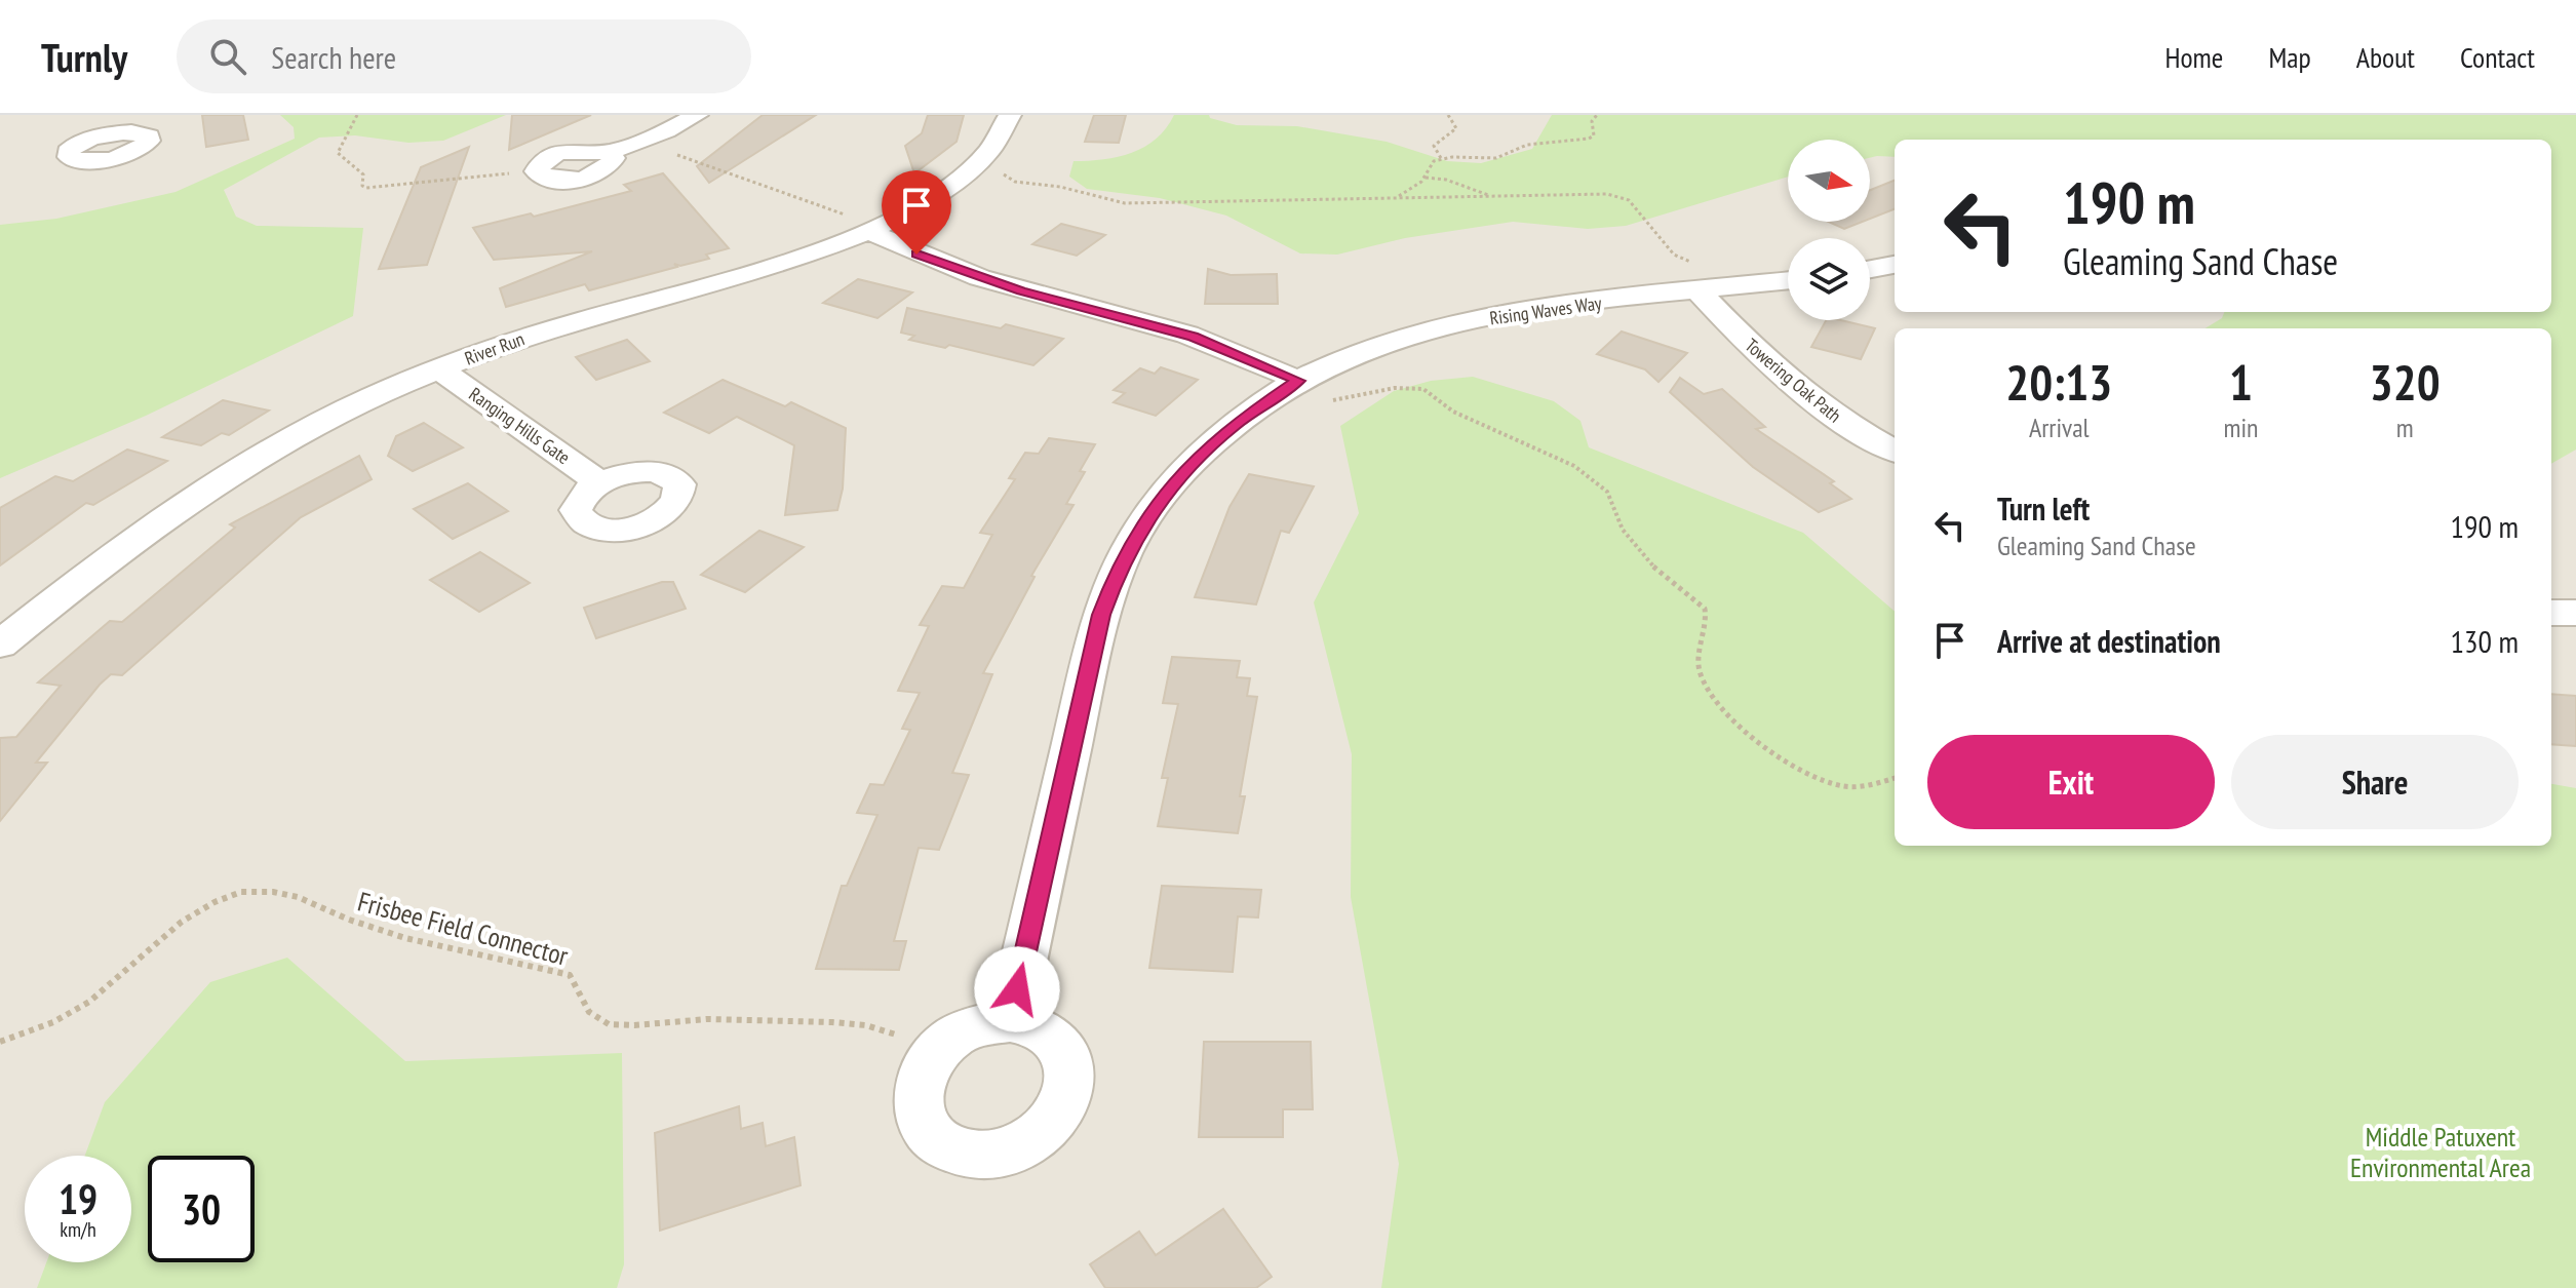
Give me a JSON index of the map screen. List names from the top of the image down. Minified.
{"streets":{"street":["Rising Waves Way","River Run","Towering Oak Path","Ranging Hills Gate"],"path":["Frisbee Field Connector"]},"crossings":[["Rising Waves Way","Towering Oak Path"],["Rising Waves Way","Frisbee Field Connector"],["River Run","Ranging Hills Gate"]],"parks":["Middle Patuxent Environmental Area"],"north":"right","page":{"header":"Turnly","search":"Search here","nav":["Home","Map","About","Contact"],"turn":["190 m","Gleaming Sand Chase"],"eta":["20:13","Arrival","1","min","320","m"],"list":[{"name":"Turn left","note":"Gleaming Sand Chase","value":"190 m"},{"name":"Arrive at destination","value":"130 m"}],"buttons":["Exit","Share"],"speed":"19 km/h","limit":"30"}}
